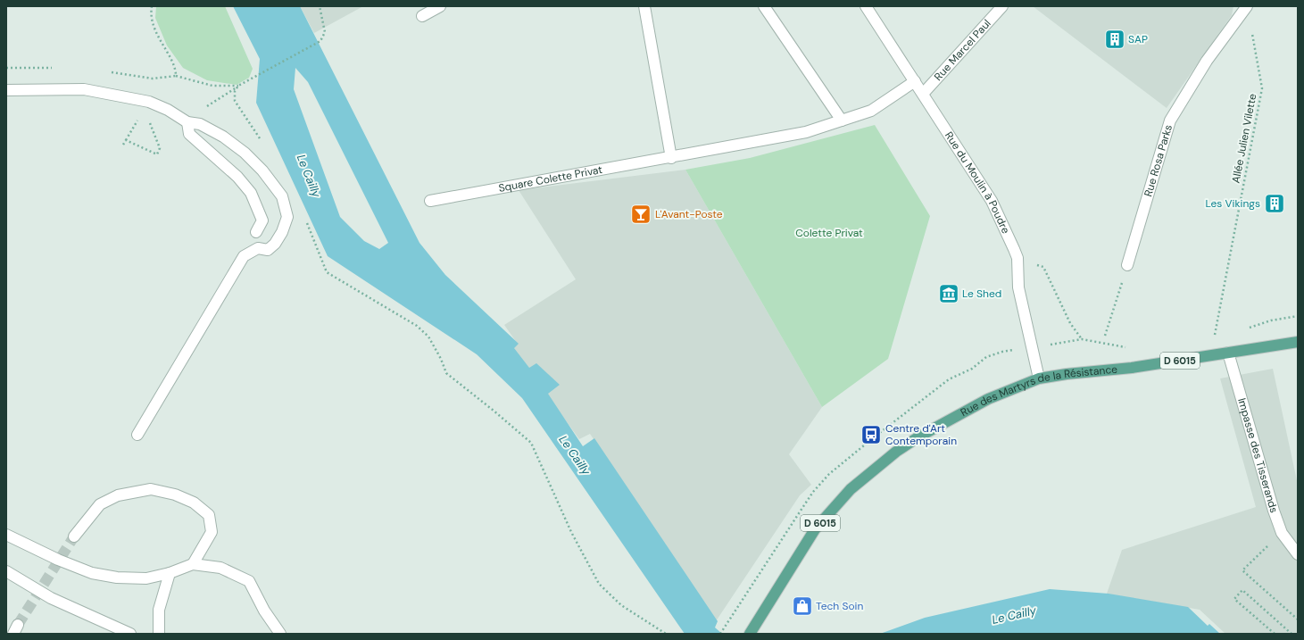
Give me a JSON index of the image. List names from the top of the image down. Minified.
{"streets":{"main road":["D 6015","Rue des Martyrs de la Résistance"],"street":["Rue Marcel Paul","Rue Rosa Parks","Square Colette Privat","Rue du Moulin à Poudre","Impasse des Tisserands"],"path":["Allée Julien Vilette"]},"crossings":[["Rue Marcel Paul","Rue du Moulin à Poudre"],["Allée Julien Vilette","Rue Rosa Parks"],["Square Colette Privat","Rue du Moulin à Poudre"],["Rue du Moulin à Poudre","Rue des Martyrs de la Résistance"],["Rue des Martyrs de la Résistance","Impasse des Tisserands"]],"water":["Le Cailly"],"parks":["Colette Privat"],"places":{"building":["SAP","Les Vikings"],"bar":["L'Avant-Poste"],"museum":["Le Shed"],"bus stop":["Centre d'Art Contemporain"],"shop":["Tech Soin"]}}
